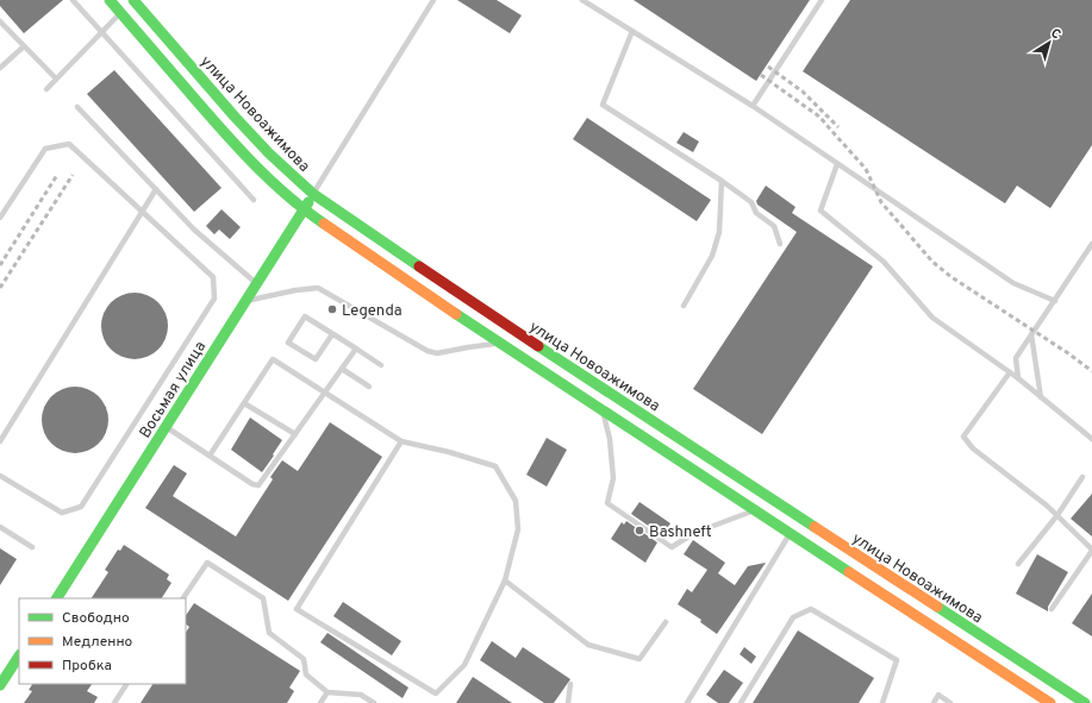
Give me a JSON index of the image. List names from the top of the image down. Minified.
{"streets":{"main road":["улица Новоажимова","Восьмая улица"]},"crossings":[["улица Новоажимова","Восьмая улица"]],"places":["Legenda","Bashneft"],"legend":["Свободно","Медленно","Пробка"],"north":"top right"}
